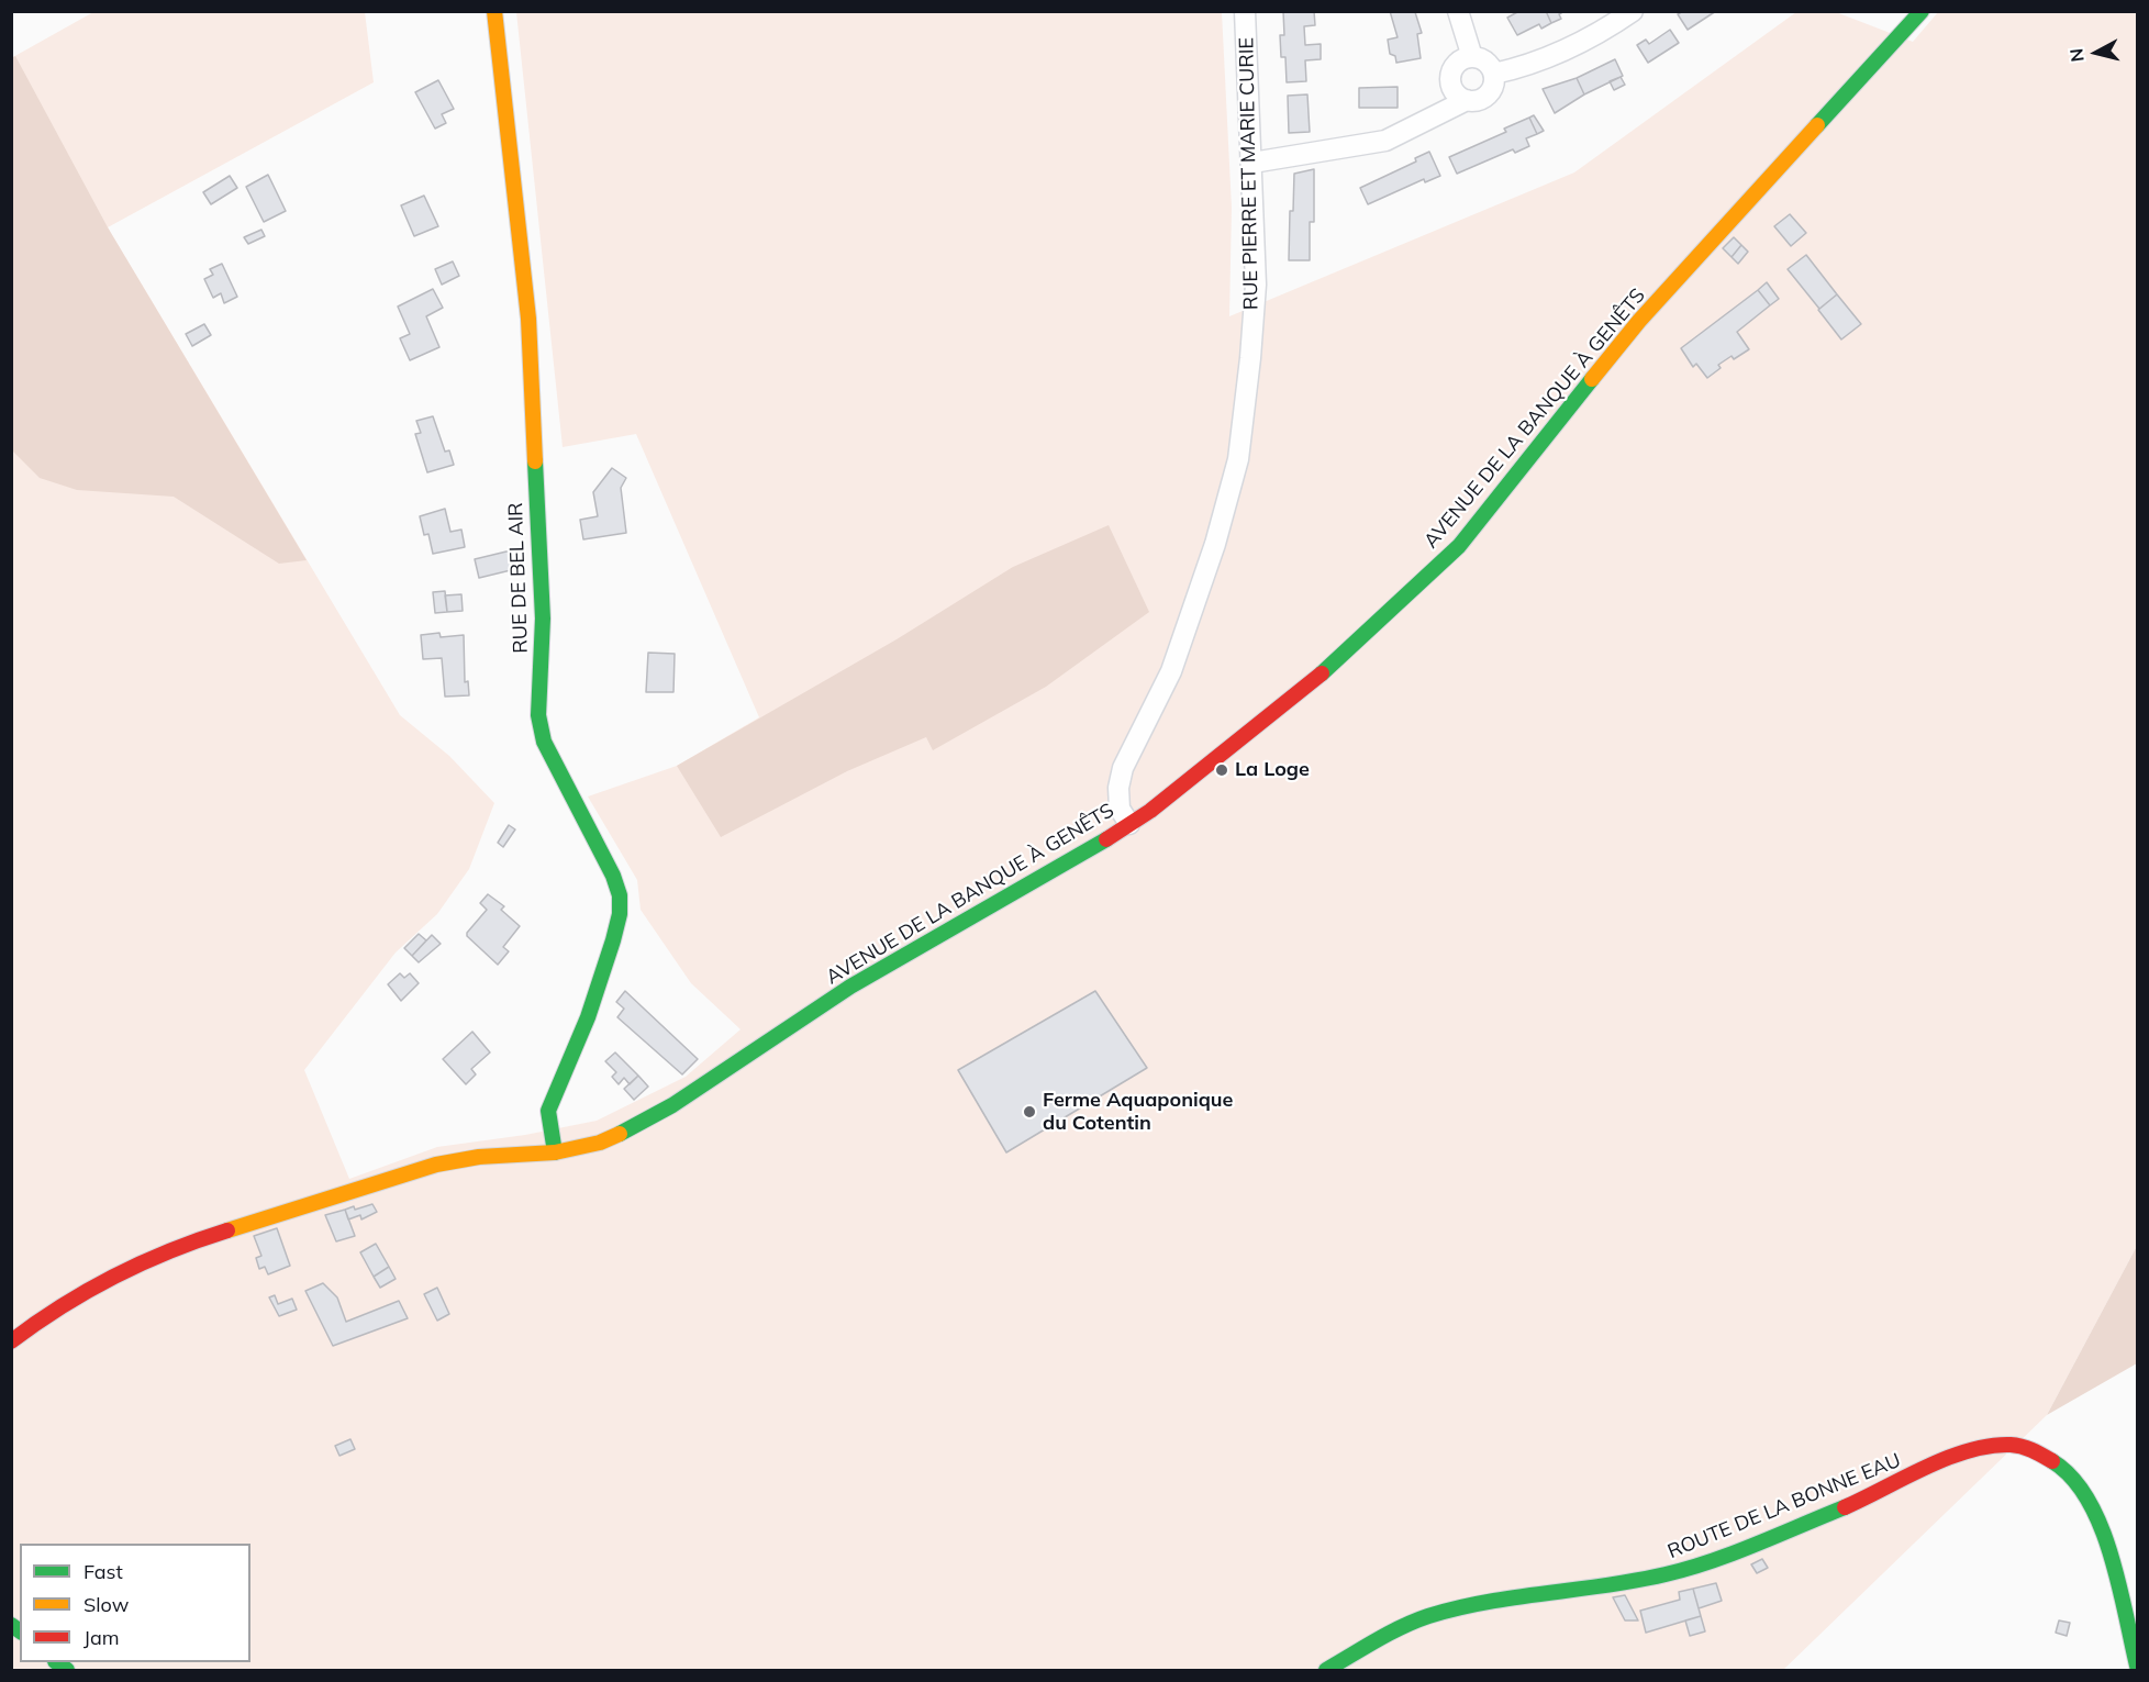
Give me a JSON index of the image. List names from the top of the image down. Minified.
{"streets":{"street":["RUE PIERRE ET MARIE CURIE","AVENUE DE LA BANQUE À GENÊTS","RUE DE BEL AIR","ROUTE DE LA BONNE EAU"]},"crossings":[["RUE PIERRE ET MARIE CURIE","AVENUE DE LA BANQUE À GENÊTS"],["AVENUE DE LA BANQUE À GENÊTS","RUE DE BEL AIR"]],"places":["La Loge","Ferme Aquaponique du Cotentin"],"legend":["Fast","Slow","Jam"],"north":"left"}
